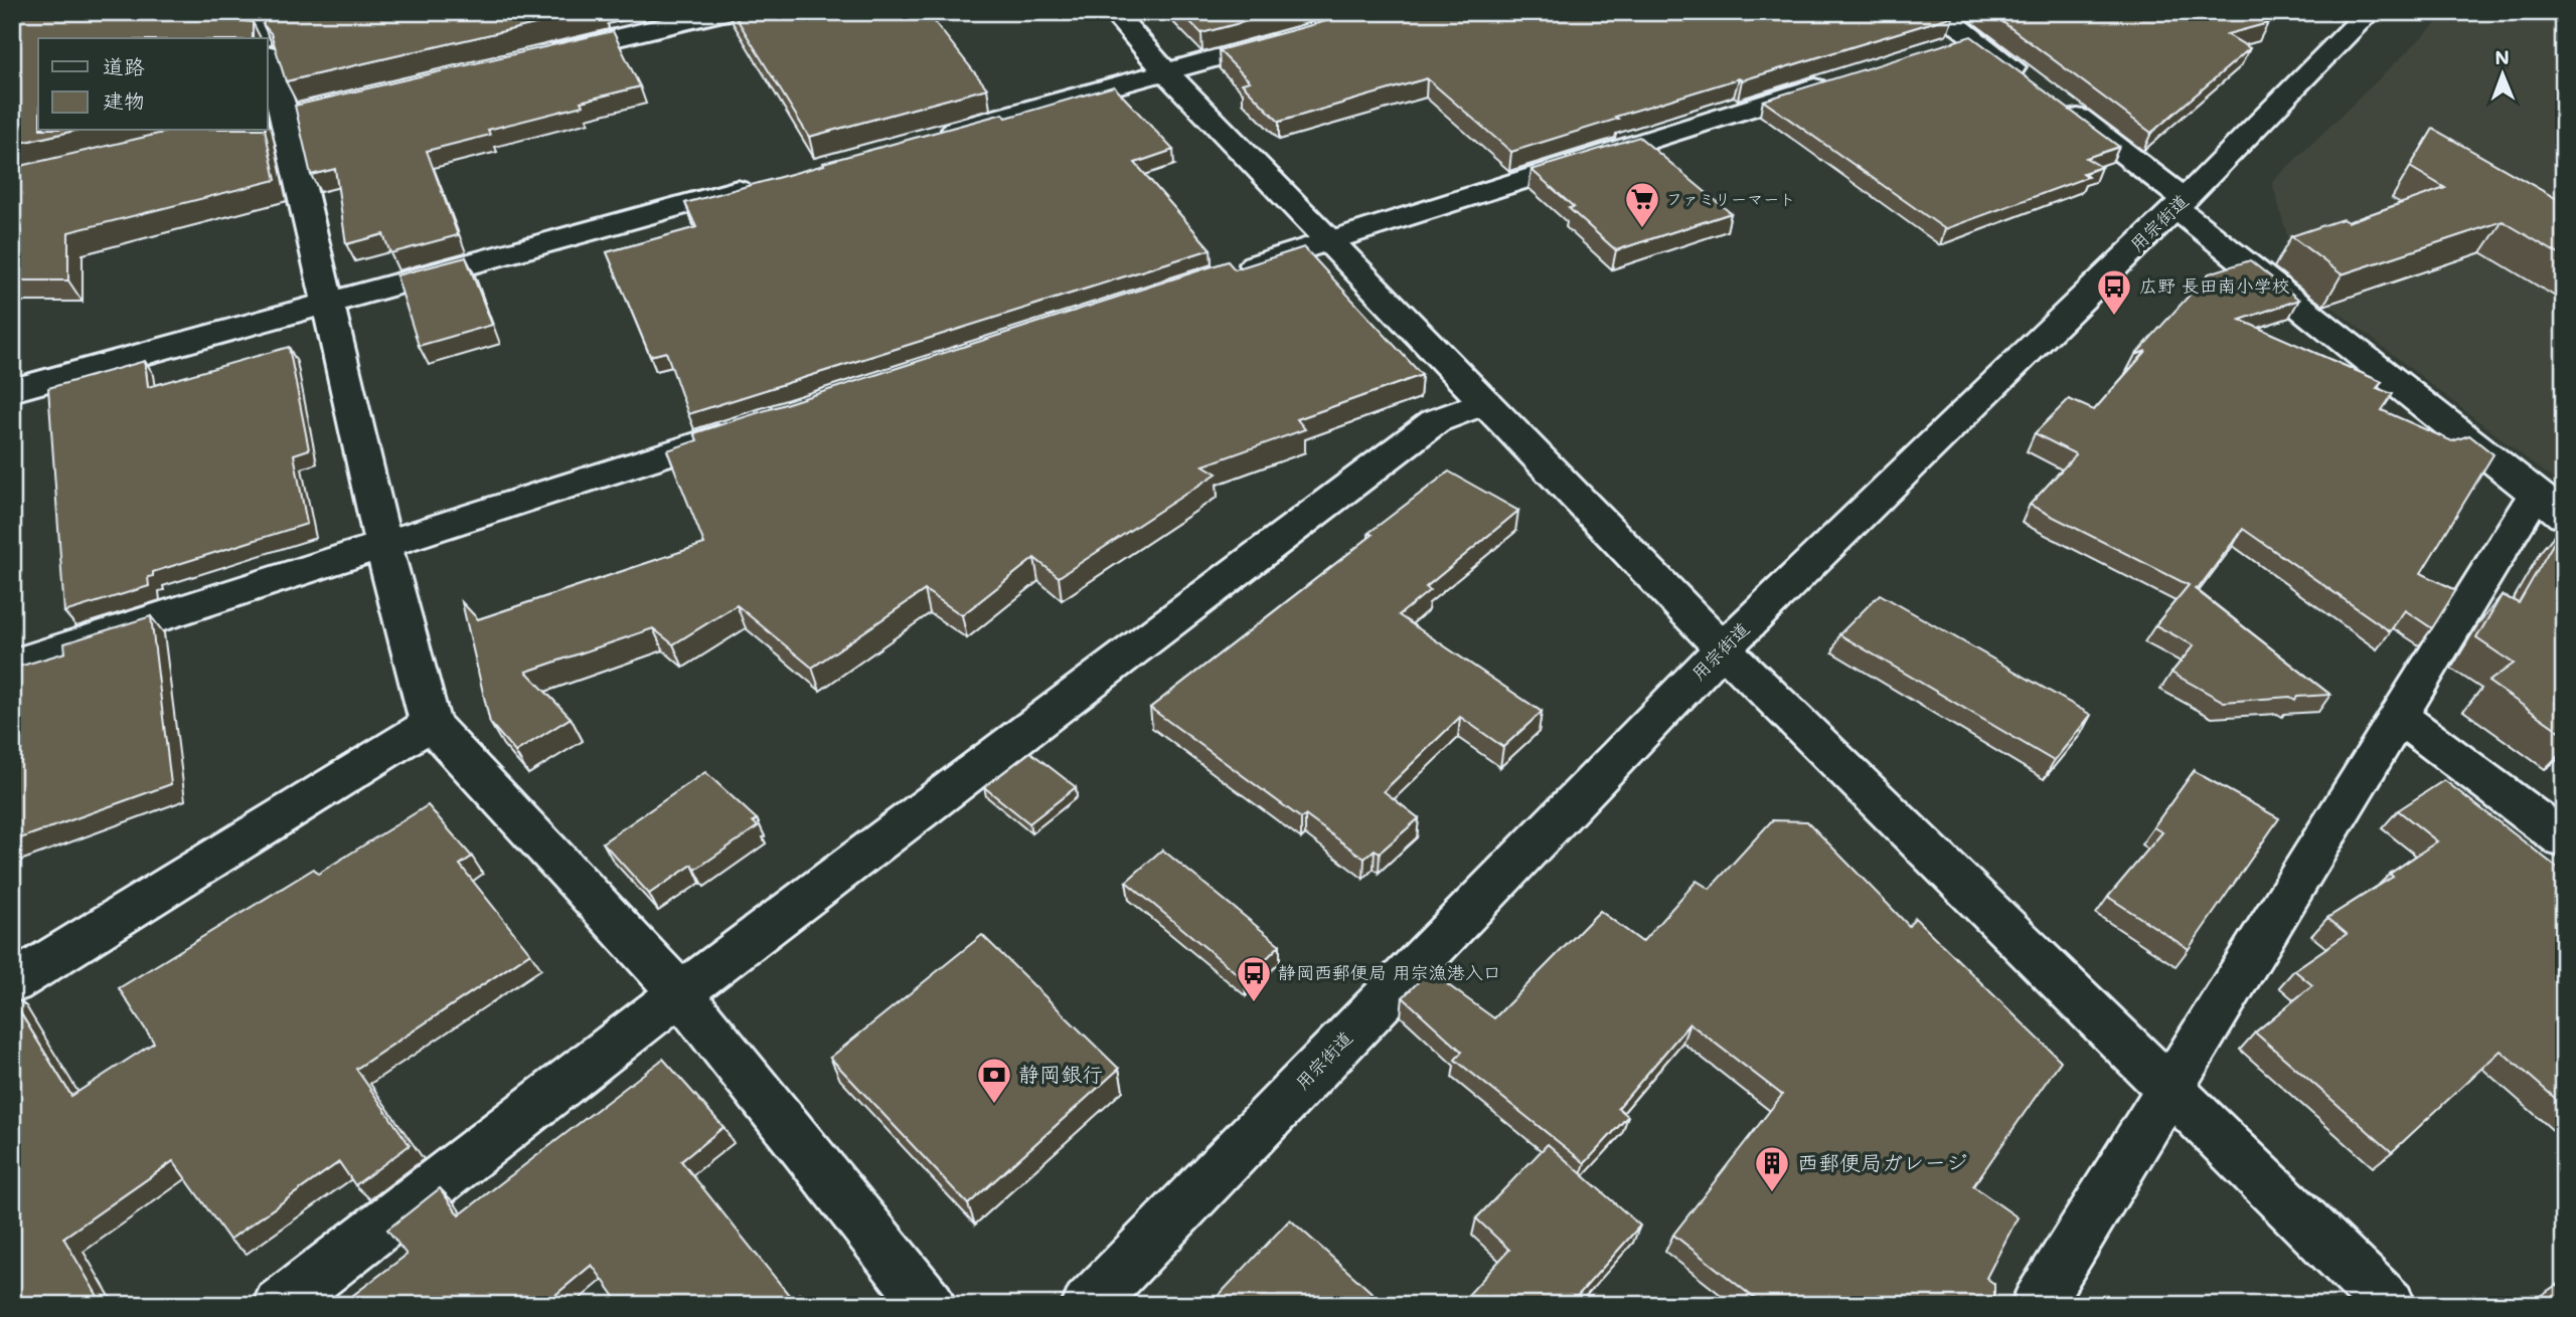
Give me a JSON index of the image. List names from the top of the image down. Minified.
{"streets":{"street":["用宗街道"]},"places":{"supermarket":["ファミリーマート"],"bus stop":["広野 長田南小学校","静岡西郵便局 用宗漁港入口"],"bank":["静岡銀行"],"building":["西郵便局ガレージ"]},"legend":["道路","建物"],"north":"top"}
